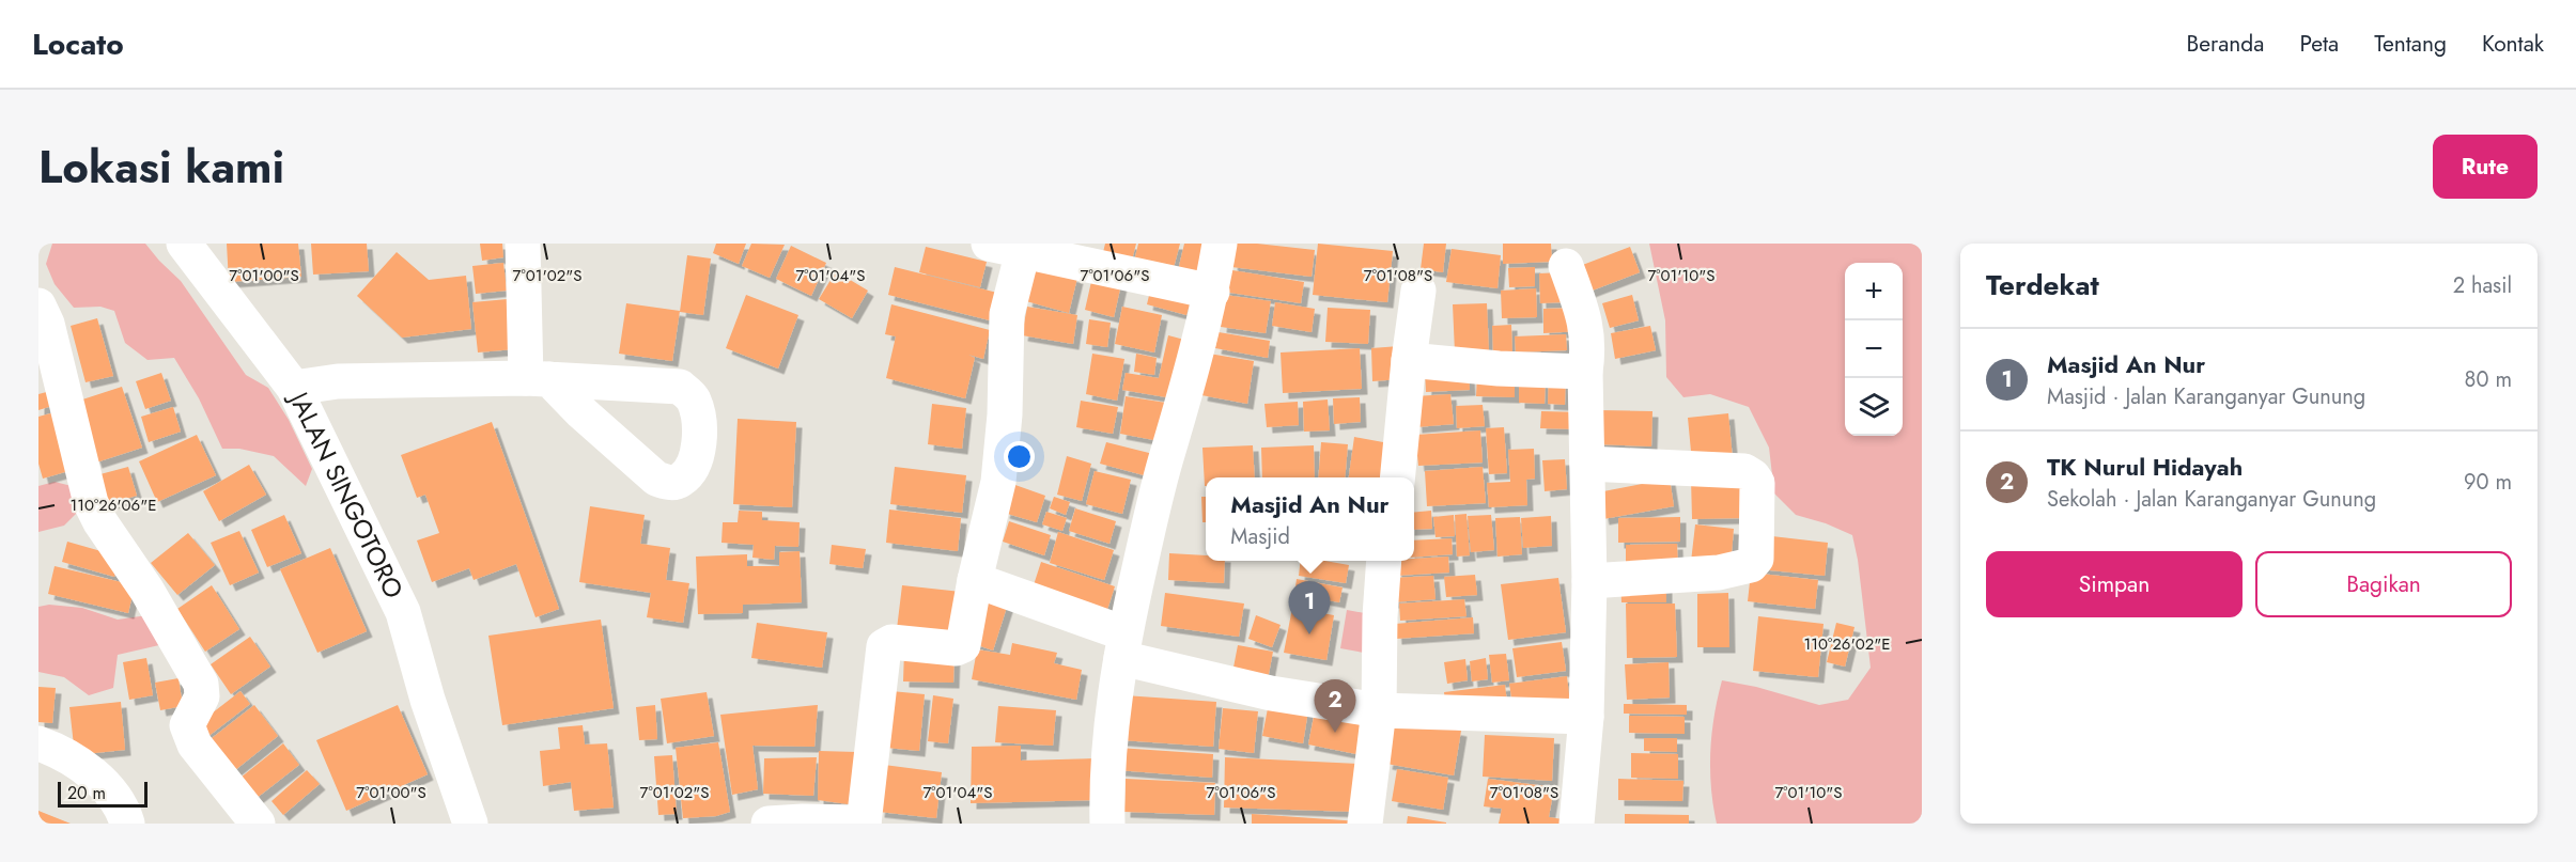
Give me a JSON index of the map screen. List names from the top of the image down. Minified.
{"streets":{"street":["JALAN SINGOTORO"]},"scale_bar":"20 m","page":{"header":"Locato","nav":["Beranda","Peta","Tentang","Kontak"],"title":"Lokasi kami","buttons":["Rute",["Simpan","Bagikan"]],"heading":["Terdekat","2 hasil"],"map_buttons":["+","−"],"list":[{"mark":"1","name":"Masjid An Nur","note":"Masjid · Jalan Karanganyar Gunung","value":"80 m"},{"mark":"2","name":"TK Nurul Hidayah","note":"Sekolah · Jalan Karanganyar Gunung","value":"90 m"}],"popup":["Masjid An Nur","Masjid"],"pins":["1","2"],"scale":"20 m"},"coordinates":["7°01'00\"S","7°01'02\"S","7°01'04\"S","7°01'06\"S","7°01'08\"S","7°01'10\"S","110°26'06\"E","110°26'02\"E"]}
